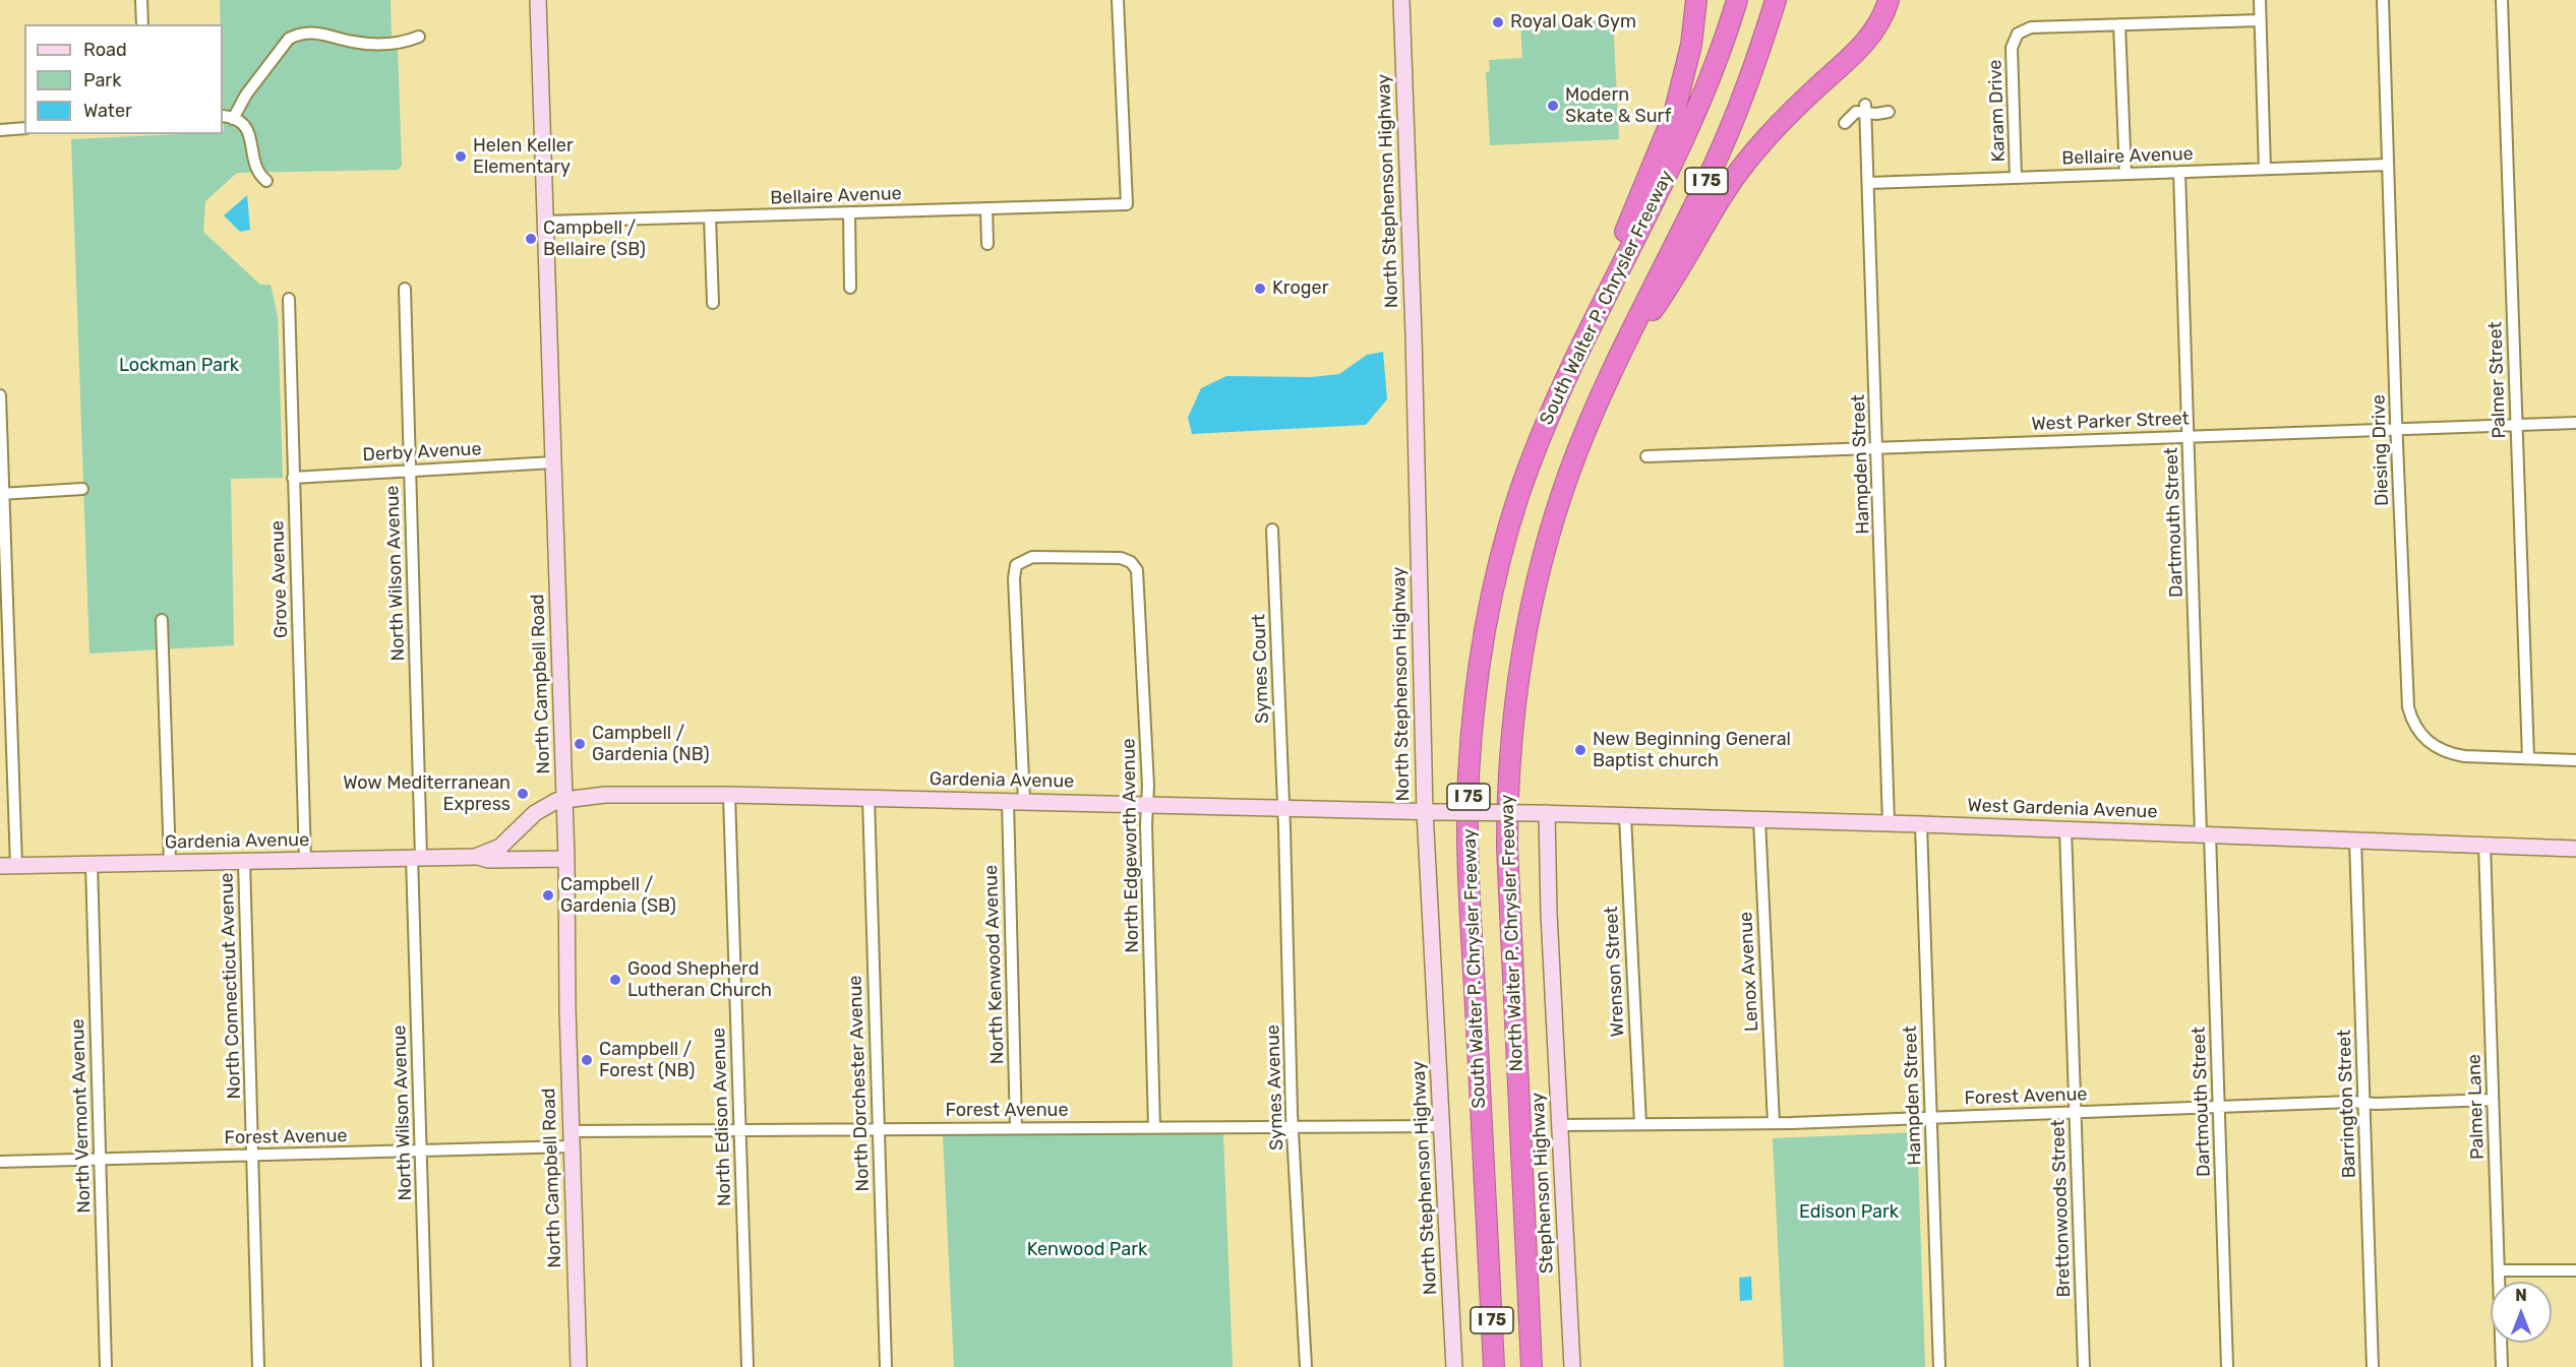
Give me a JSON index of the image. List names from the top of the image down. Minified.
{"streets":{"highway":["I 75","South Walter P. Chrysler Freeway","North Walter P. Chrysler Freeway"],"street":["Karam Drive","Bellaire Avenue","North Stephenson Highway","Palmer Street","West Parker Street","Diesing Drive","Derby Avenue","Hampden Street","Dartmouth Street","North Wilson Avenue","Grove Avenue","Symes Court","North Campbell Road","Gardenia Avenue","West Gardenia Avenue","North Edgeworth Avenue","North Kenwood Avenue","Wrenson Street","Lenox Avenue","North Connecticut Avenue","North Dorchester Avenue","Symes Avenue","Forest Avenue","Barrington Street","Palmer Lane","North Vermont Avenue","North Edison Avenue","Stephenson Highway","Brettonwoods Street"]},"crossings":[["Karam Drive","Bellaire Avenue"],["Bellaire Avenue","Diesing Drive"],["Bellaire Avenue","Hampden Street"],["Bellaire Avenue","Dartmouth Street"],["Bellaire Avenue","North Campbell Road"],["North Stephenson Highway","Gardenia Avenue"],["North Stephenson Highway","Forest Avenue"],["Palmer Street","West Parker Street"],["Palmer Street","Diesing Drive"],["West Parker Street","Diesing Drive"],["West Parker Street","Hampden Street"],["West Parker Street","Dartmouth Street"],["Derby Avenue","North Wilson Avenue"],["Derby Avenue","Grove Avenue"],["Derby Avenue","North Campbell Road"],["Hampden Street","West Gardenia Avenue"],["Hampden Street","Forest Avenue"],["Dartmouth Street","West Gardenia Avenue"],["Dartmouth Street","Forest Avenue"],["North Wilson Avenue","Gardenia Avenue"],["North Wilson Avenue","Forest Avenue"],["Grove Avenue","Gardenia Avenue"],["Symes Court","Gardenia Avenue"],["Symes Court","Symes Avenue"],["North Campbell Road","Gardenia Avenue"],["North Campbell Road","Forest Avenue"],["Gardenia Avenue","West Gardenia Avenue"],["Gardenia Avenue","North Edgeworth Avenue"],["Gardenia Avenue","North Kenwood Avenue"],["Gardenia Avenue","North Connecticut Avenue"],["Gardenia Avenue","North Dorchester Avenue"],["Gardenia Avenue","Symes Avenue"],["Gardenia Avenue","North Vermont Avenue"],["Gardenia Avenue","North Edison Avenue"],["Gardenia Avenue","Stephenson Highway"],["West Gardenia Avenue","Wrenson Street"],["West Gardenia Avenue","Lenox Avenue"],["West Gardenia Avenue","Barrington Street"],["West Gardenia Avenue","Palmer Lane"],["West Gardenia Avenue","Stephenson Highway"],["West Gardenia Avenue","Brettonwoods Street"],["North Edgeworth Avenue","Forest Avenue"],["North Kenwood Avenue","Forest Avenue"],["Wrenson Street","Forest Avenue"],["Lenox Avenue","Forest Avenue"],["North Connecticut Avenue","Forest Avenue"],["North Dorchester Avenue","Forest Avenue"],["Symes Avenue","Forest Avenue"],["Forest Avenue","Barrington Street"],["Forest Avenue","Palmer Lane"],["Forest Avenue","North Vermont Avenue"],["Forest Avenue","North Edison Avenue"],["Forest Avenue","Stephenson Highway"],["Forest Avenue","Brettonwoods Street"]],"parks":["Lockman Park","Edison Park","Kenwood Park"],"places":["Royal Oak Gym","Modern Skate & Surf","Helen Keller Elementary","Campbell / Bellaire (SB)","Kroger","Campbell / Gardenia (NB)","New Beginning General Baptist church","Wow Mediterranean Express","Campbell / Gardenia (SB)","Good Shepherd Lutheran Church","Campbell / Forest (NB)"],"legend":["Road","Park","Water"],"north":"top"}
